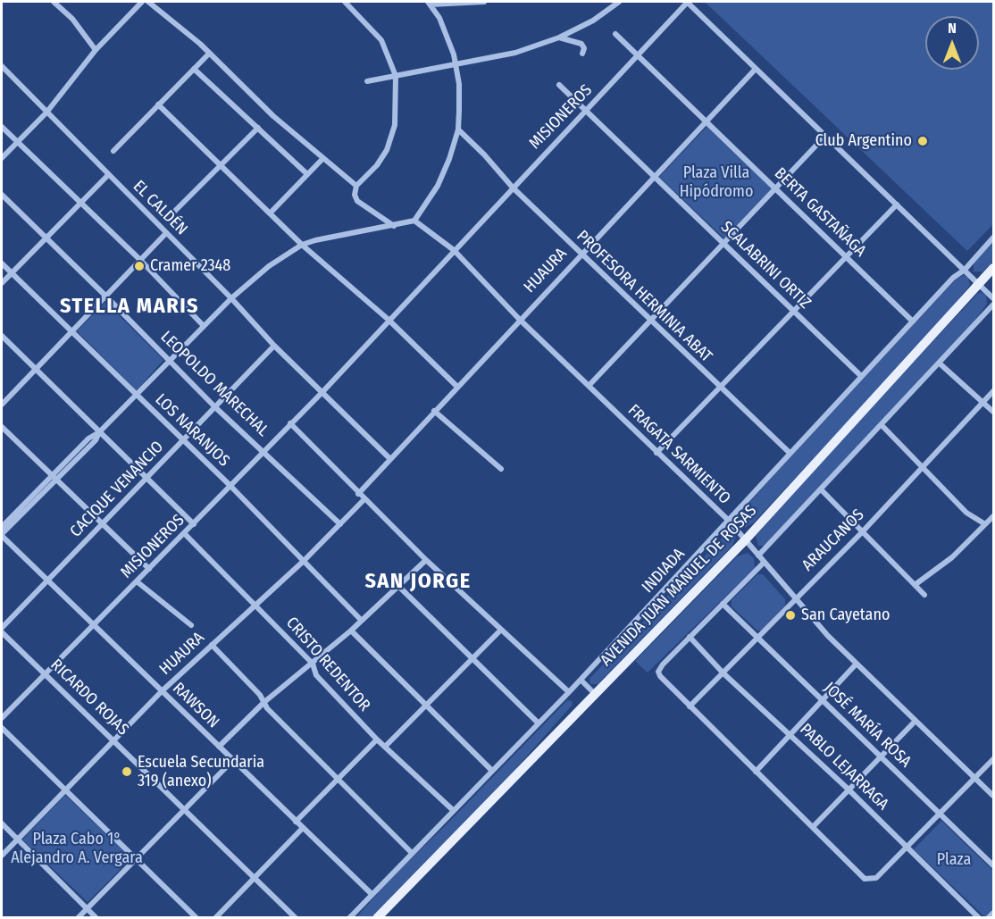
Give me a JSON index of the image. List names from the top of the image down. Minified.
{"streets":{"main road":["AVENIDA JUAN MANUEL DE ROSAS"],"street":["MISIONEROS","EL CALDÉN","BERTA GASTAÑAGA","SCALABRINI ORTIZ","HUAURA","PROFESORA HERMINIA ABAT","LEOPOLDO MARECHAL","LOS NARANJOS","FRAGATA SARMIENTO","CACIQUE VENANCIO","ARAUCANOS","INDIADA","CRISTO REDENTOR","RICARDO ROJAS","RAWSON","JOSÉ MARÍA ROSA","PABLO LEJARRAGA"]},"crossings":[["MISIONEROS","EL CALDÉN"],["MISIONEROS","BERTA GASTAÑAGA"],["MISIONEROS","SCALABRINI ORTIZ"],["MISIONEROS","PROFESORA HERMINIA ABAT"],["MISIONEROS","LEOPOLDO MARECHAL"],["MISIONEROS","LOS NARANJOS"],["MISIONEROS","FRAGATA SARMIENTO"],["MISIONEROS","CRISTO REDENTOR"],["MISIONEROS","RICARDO ROJAS"],["MISIONEROS","RAWSON"],["EL CALDÉN","HUAURA"],["EL CALDÉN","CACIQUE VENANCIO"],["BERTA GASTAÑAGA","HUAURA"],["BERTA GASTAÑAGA","INDIADA"],["SCALABRINI ORTIZ","HUAURA"],["SCALABRINI ORTIZ","INDIADA"],["HUAURA","PROFESORA HERMINIA ABAT"],["HUAURA","LEOPOLDO MARECHAL"],["HUAURA","LOS NARANJOS"],["HUAURA","FRAGATA SARMIENTO"],["HUAURA","CRISTO REDENTOR"],["HUAURA","RICARDO ROJAS"],["HUAURA","RAWSON"],["PROFESORA HERMINIA ABAT","INDIADA"],["LEOPOLDO MARECHAL","CACIQUE VENANCIO"],["LOS NARANJOS","CACIQUE VENANCIO"],["FRAGATA SARMIENTO","ARAUCANOS"],["FRAGATA SARMIENTO","INDIADA"],["FRAGATA SARMIENTO","AVENIDA JUAN MANUEL DE ROSAS"],["CACIQUE VENANCIO","RAWSON"],["ARAUCANOS","JOSÉ MARÍA ROSA"],["ARAUCANOS","PABLO LEJARRAGA"],["INDIADA","CRISTO REDENTOR"],["INDIADA","RAWSON"]],"districts":["STELLA MARIS","SAN JORGE"],"parks":["Plaza Villa Hipódromo","Plaza Cabo 1° Alejandro A. Vergara","Plaza"],"places":["Club Argentino","Cramer 2348","San Cayetano","Escuela Secundaria 319 (anexo)"],"north":"top"}
